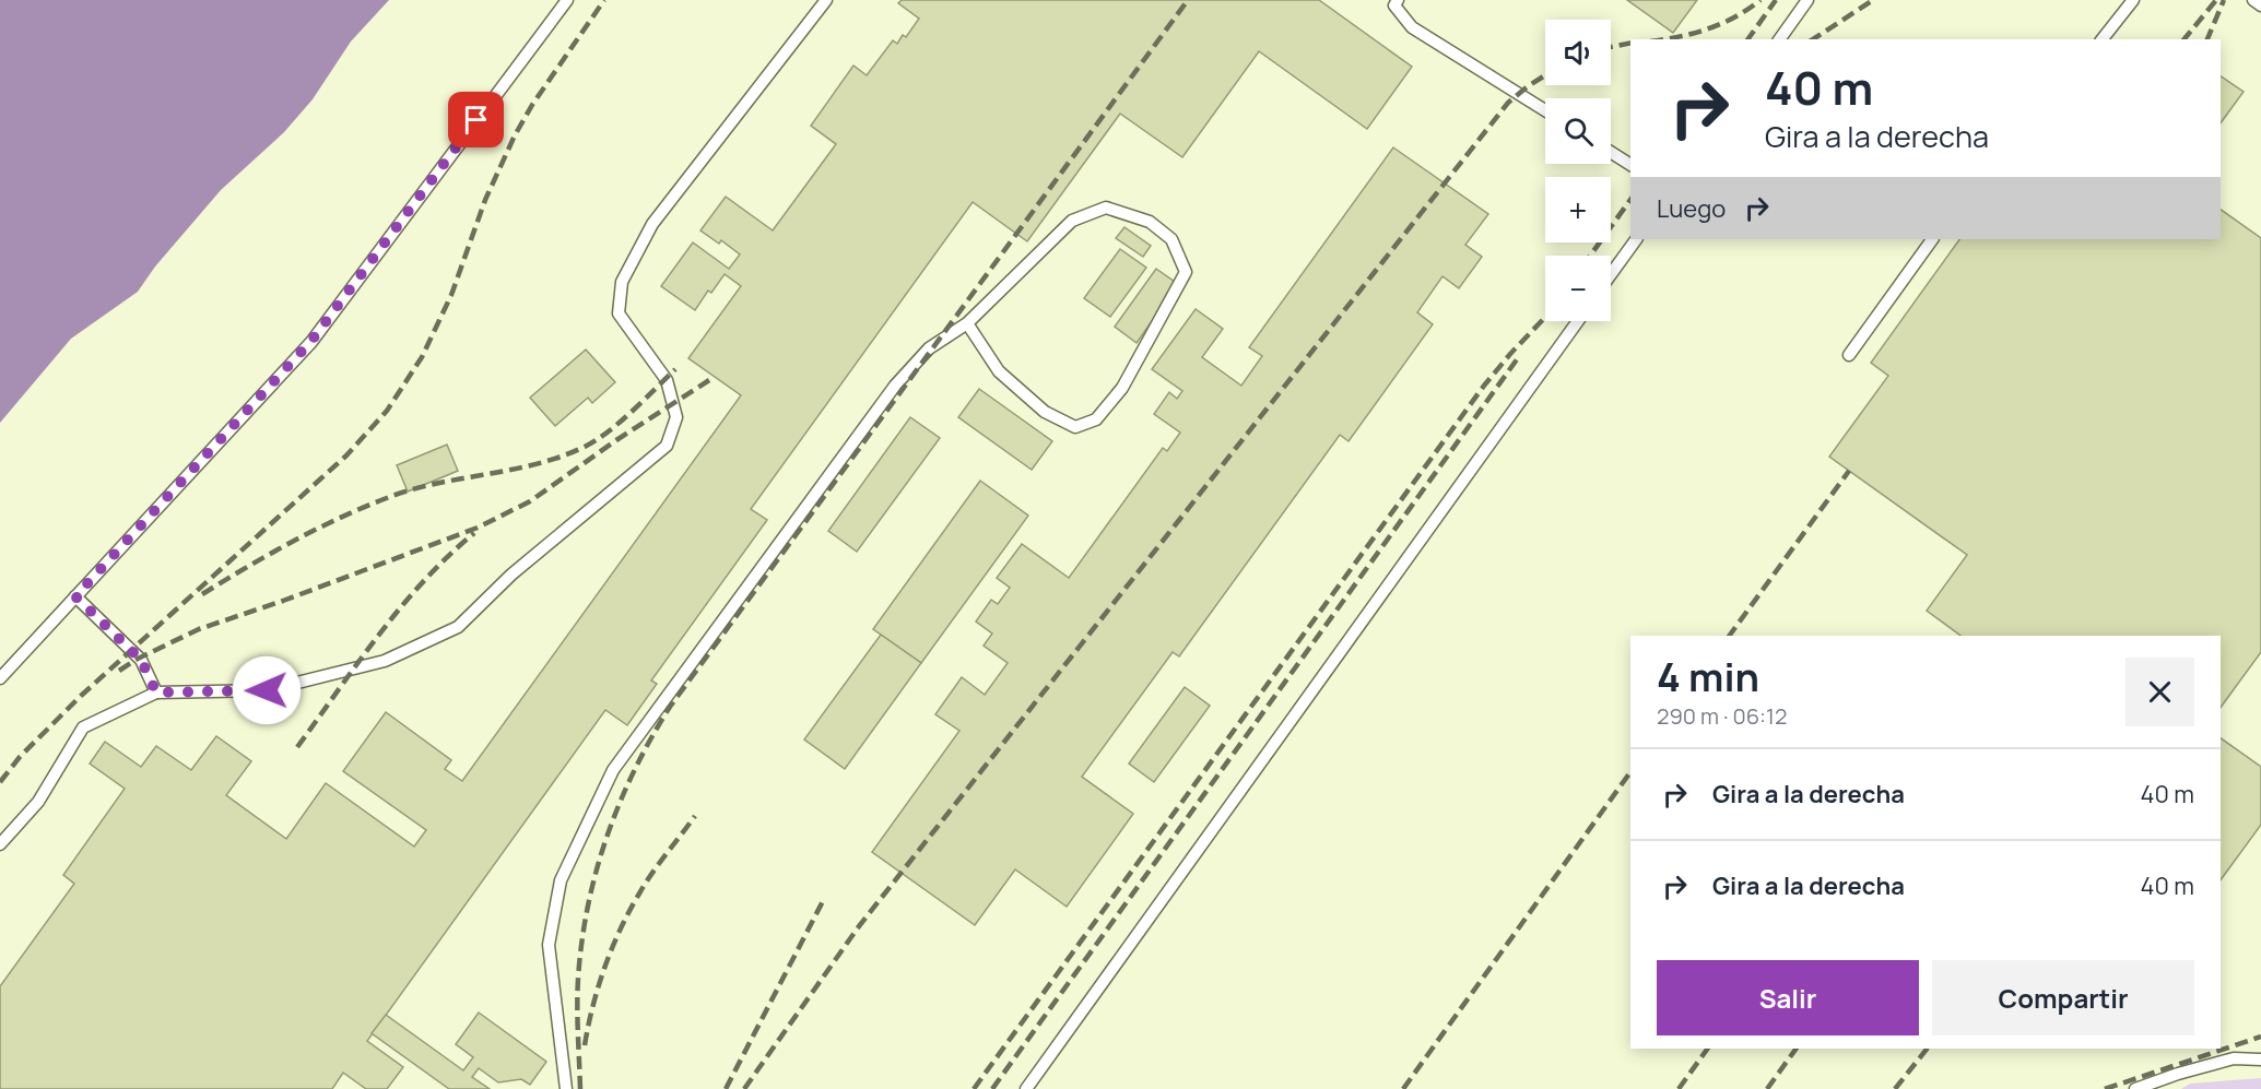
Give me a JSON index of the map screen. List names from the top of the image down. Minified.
{"page":{"map_buttons":["+","−"],"turn":["40 m","Gira a la derecha"],"then":"Luego","heading":["4 min","290 m · 06:12"],"list":[{"name":"Gira a la derecha","value":"40 m"},{"name":"Gira a la derecha","value":"40 m"}],"buttons":["Salir","Compartir"]}}
